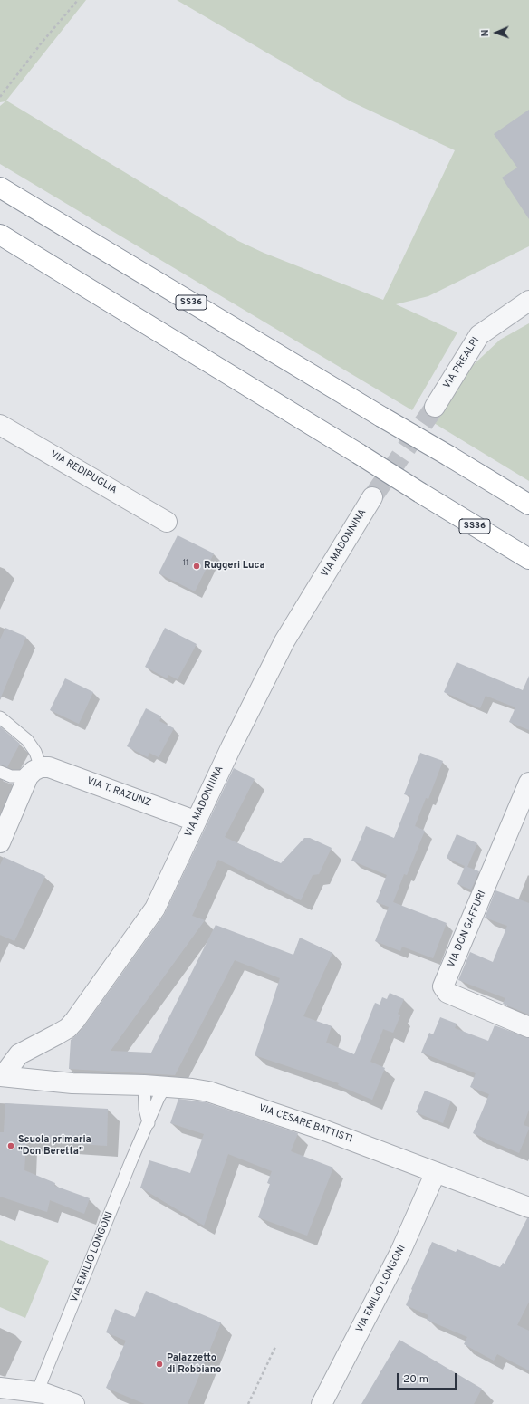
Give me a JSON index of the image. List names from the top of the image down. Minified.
{"streets":{"highway":["SS36"],"street":["VIA PREALPI","VIA REDIPUGLIA","VIA MADONNINA","VIA T. RAZUNZ","VIA DON GAFFURI","VIA CESARE BATTISTI","VIA EMILIO LONGONI"]},"crossings":[["VIA MADONNINA","VIA T. RAZUNZ"],["VIA MADONNINA","VIA CESARE BATTISTI"],["VIA CESARE BATTISTI","VIA EMILIO LONGONI"]],"places":["Ruggeri Luca","Scuola primaria \"Don Beretta\"","Palazzetto di Robbiano"],"house_numbers":["11"],"scale_bar":"20 m","north":"left"}
